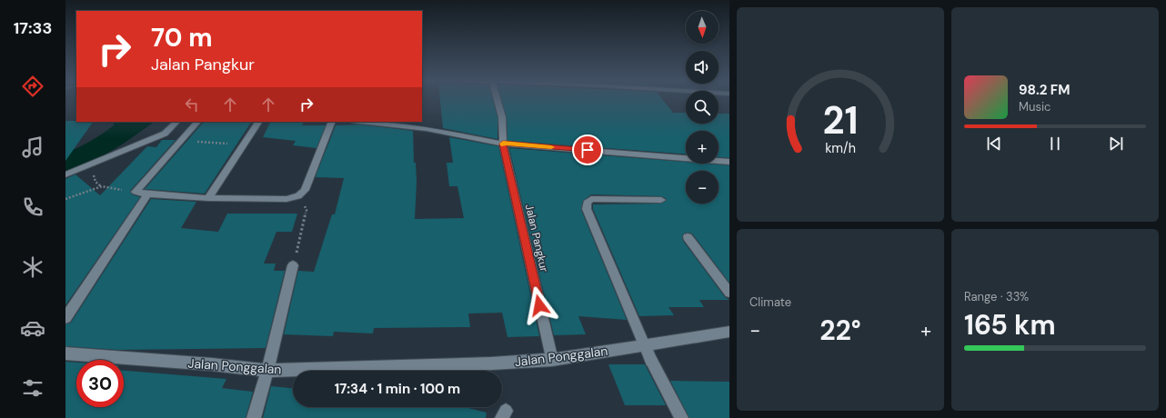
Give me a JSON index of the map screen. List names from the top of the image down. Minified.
{"streets":{"street":["Jalan Pangkur","Jalan Ponggalan"]},"crossings":[["Jalan Pangkur","Jalan Ponggalan"]],"north":"bottom","page":{"tabs":"17:33","map_buttons":["+","−"],"turn":["70 m","Jalan Pangkur"],"song":["98.2 FM","Music"],"tile":["Climate",["Range · 33%","165 km"]],"heat":["−","22°","+"],"limit":"30","trip":"17:34 · 1 min · 100 m","gauge":["21","km/h"]}}
